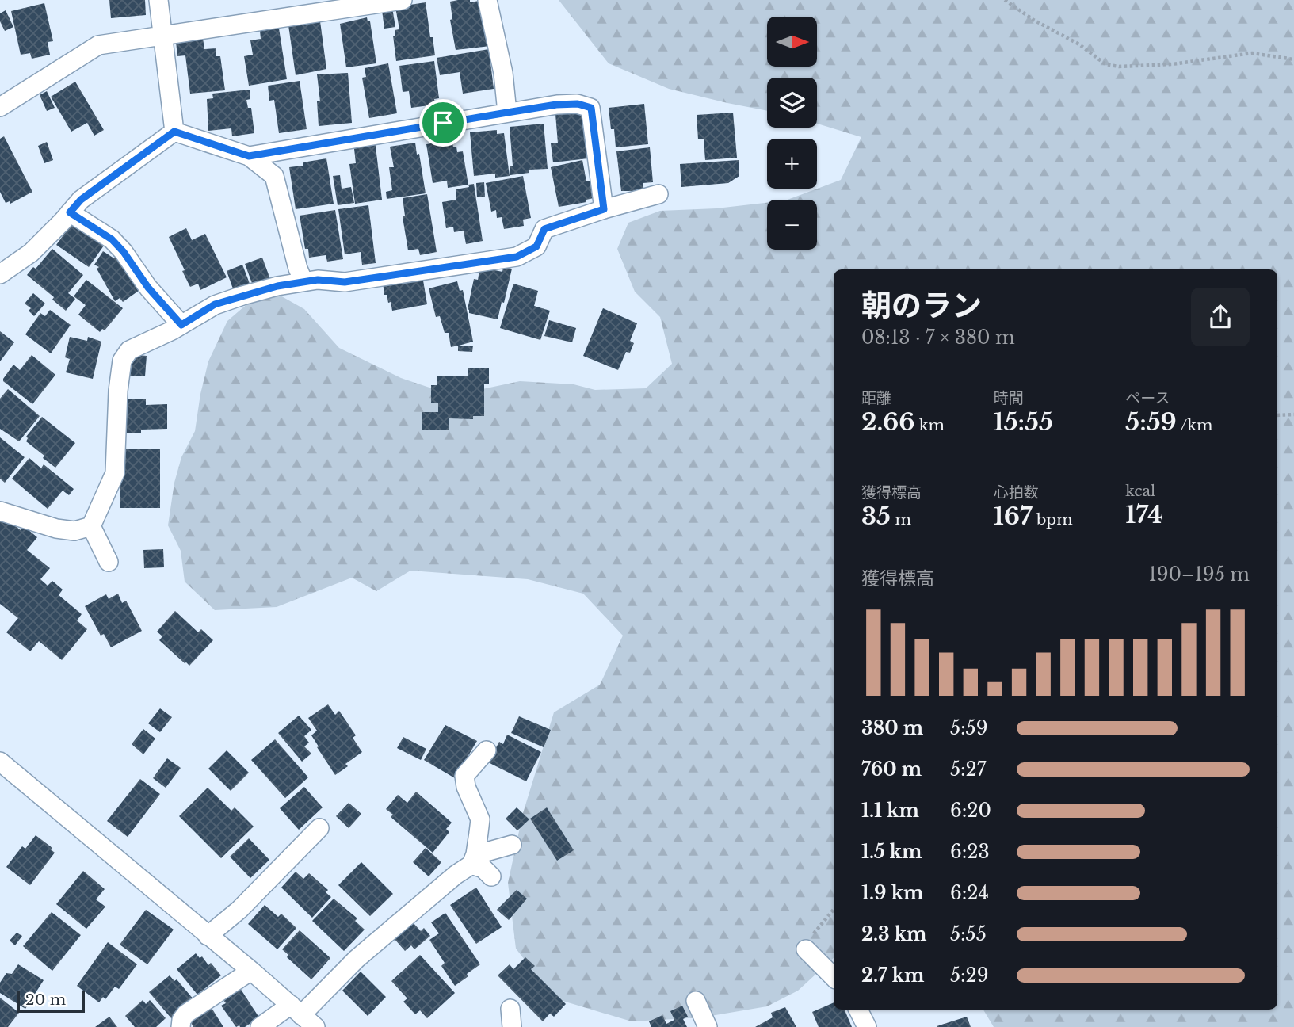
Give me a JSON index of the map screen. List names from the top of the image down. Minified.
{"scale_bar":"20 m","north":"right","page":{"map_buttons":["+","−"],"heading":["朝のラン","08:13 · 7 × 380 m"],"stats":[["距離","2.66 km"],["時間","15:55"],["ペース","5:59 /km"],["獲得標高","35 m"],["心拍数","167 bpm"],["kcal","174"]],"chart":["獲得標高","190–195 m"],"list":[{"name":"380 m","note":"5:59"},{"name":"760 m","note":"5:27"},{"name":"1.1 km","note":"6:20"},{"name":"1.5 km","note":"6:23"},{"name":"1.9 km","note":"6:24"},{"name":"2.3 km","note":"5:55"},{"name":"2.7 km","note":"5:29"}],"scale":"20 m"}}
